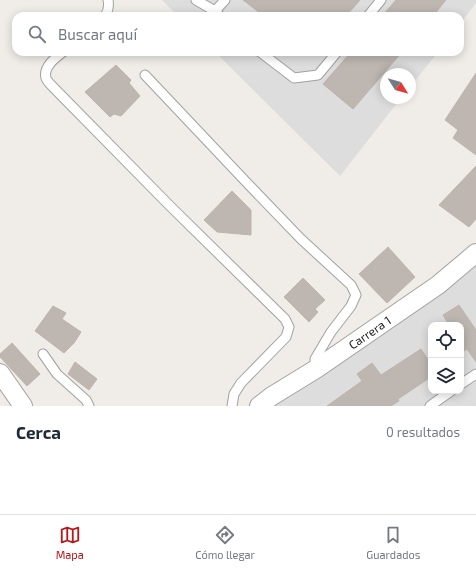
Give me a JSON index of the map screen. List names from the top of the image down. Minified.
{"streets":{"street":["Carrera 1"]},"north":"bottom right","page":{"search":"Buscar aquí","heading":["Cerca","0 resultados"],"nav":["Mapa","Cómo llegar","Guardados"]}}
